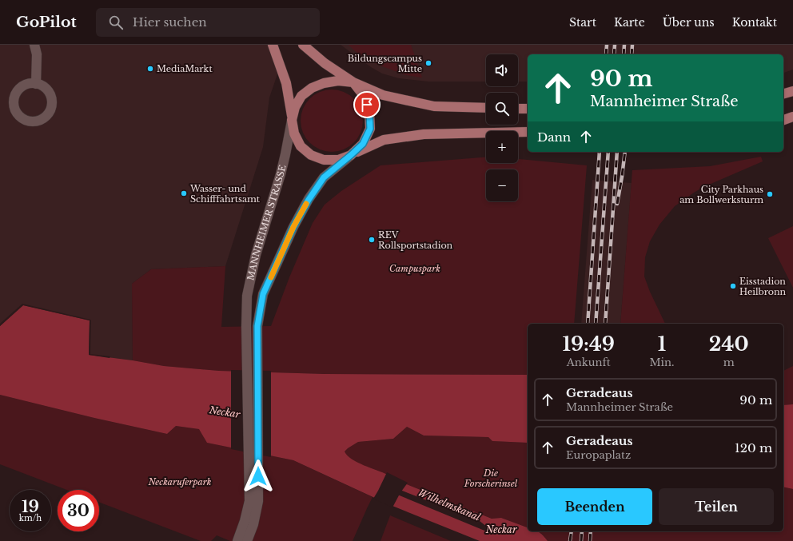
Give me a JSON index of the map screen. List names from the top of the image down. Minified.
{"streets":{"main road":["MANNHEIMER STRASSE"]},"water":["Neckar","Wilhelmskanal"],"parks":["Campuspark","Die Forscherinsel","Neckaruferpark"],"places":["Bildungscampus Mitte","MediaMarkt","Wasser- und Schifffahrtsamt","City Parkhaus am Bollwerksturm","REV Rollsportstadion","Eisstadion Heilbronn"],"page":{"header":"GoPilot","search":"Hier suchen","nav":["Start","Karte","Über uns","Kontakt"],"map_buttons":["+","−"],"turn":["90 m","Mannheimer Straße"],"then":"Dann","eta":["19:49","Ankunft","1","Min.","240","m"],"list":[{"name":"Geradeaus","note":"Mannheimer Straße","value":"90 m"},{"name":"Geradeaus","note":"Europaplatz","value":"120 m"}],"buttons":["Beenden","Teilen"],"speed":"19 km/h","limit":"30"}}
